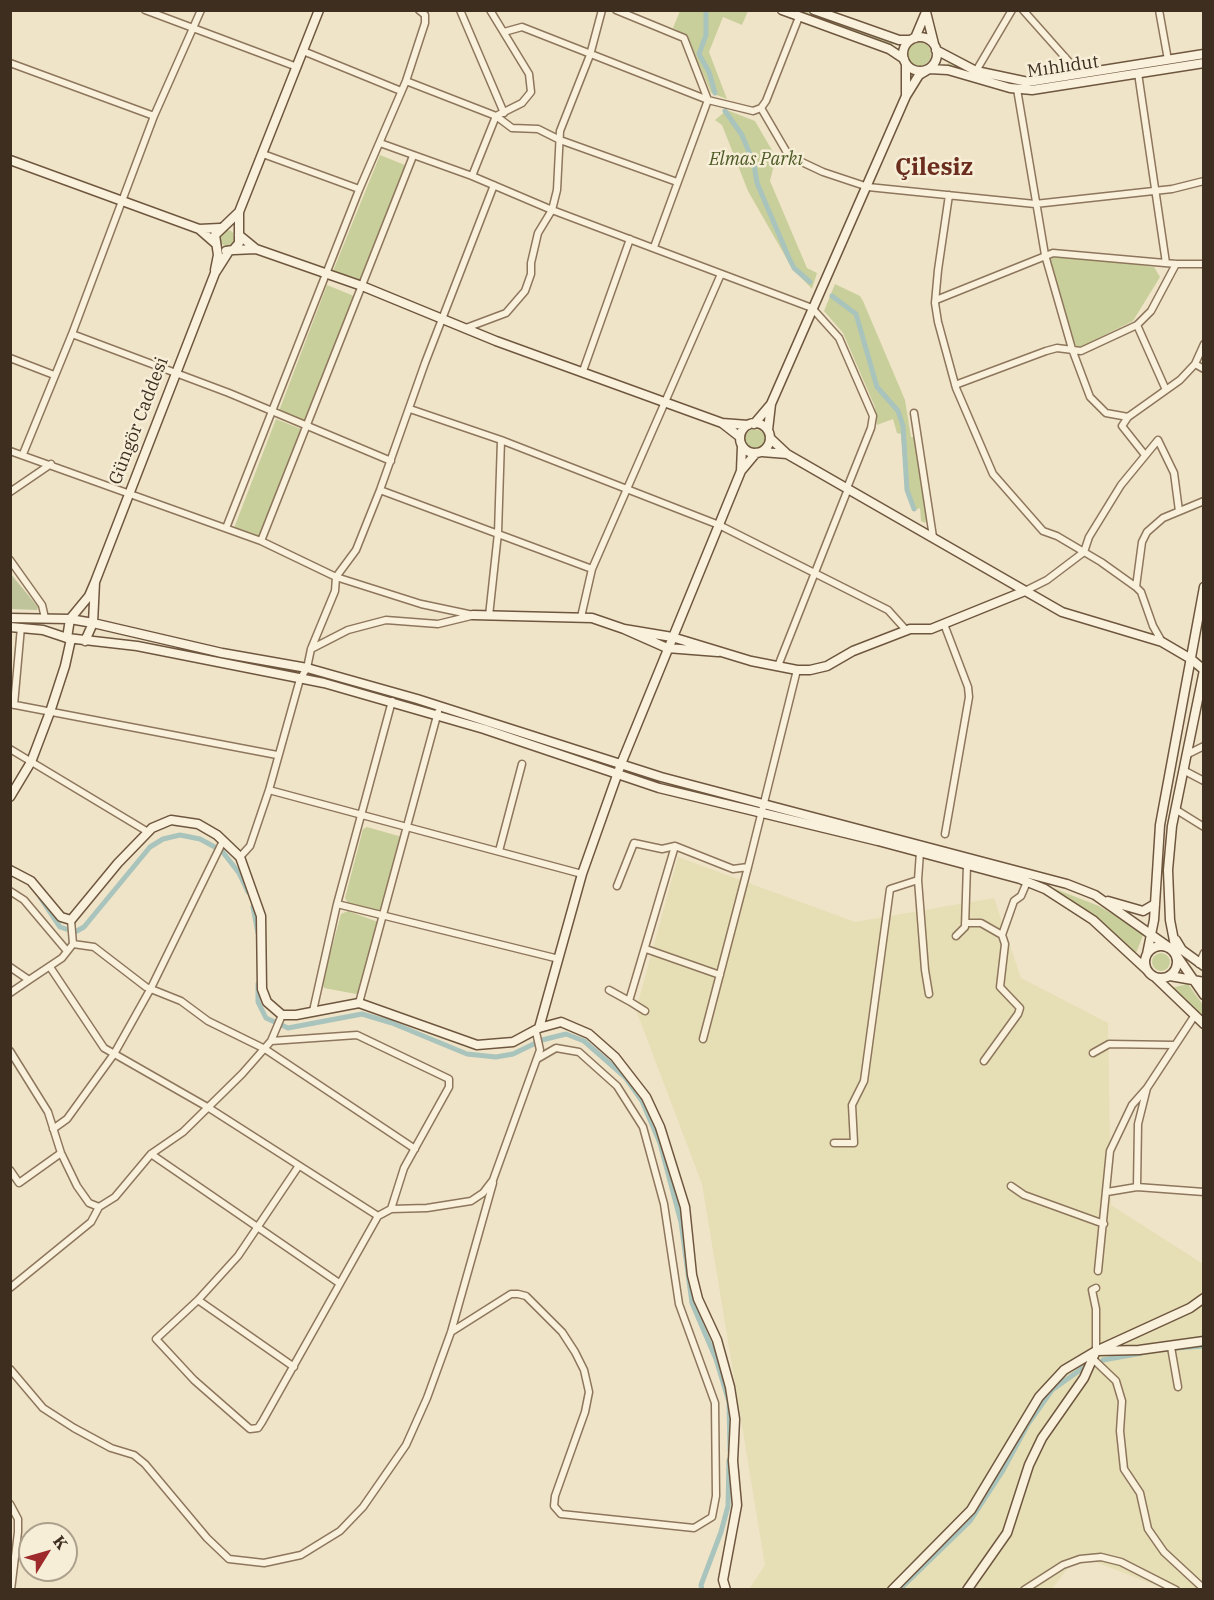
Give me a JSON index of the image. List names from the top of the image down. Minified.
{"streets":{"main road":["Mıhlıdut","Güngör Caddesi"]},"districts":["Çilesiz"],"parks":["Elmas Parkı"],"north":"top right"}
